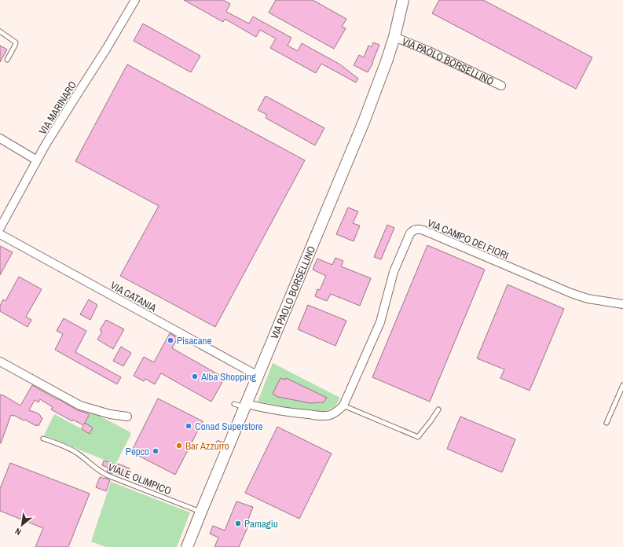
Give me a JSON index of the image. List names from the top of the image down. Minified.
{"streets":{"main road":["VIA PAOLO BORSELLINO"],"street":["VIA MARINARO","VIA CAMPO DEI FIORI","VIA CATANIA"],"lane":["VIALE OLIMPICO"]},"crossings":[["VIA PAOLO BORSELLINO","VIA CAMPO DEI FIORI"],["VIA PAOLO BORSELLINO","VIA CATANIA"],["VIA PAOLO BORSELLINO","VIALE OLIMPICO"]],"places":["Pisacane","Alba Shopping","Conad Superstore","Bar Azzurro","Pepco","Pamagiu"],"north":"bottom left"}
